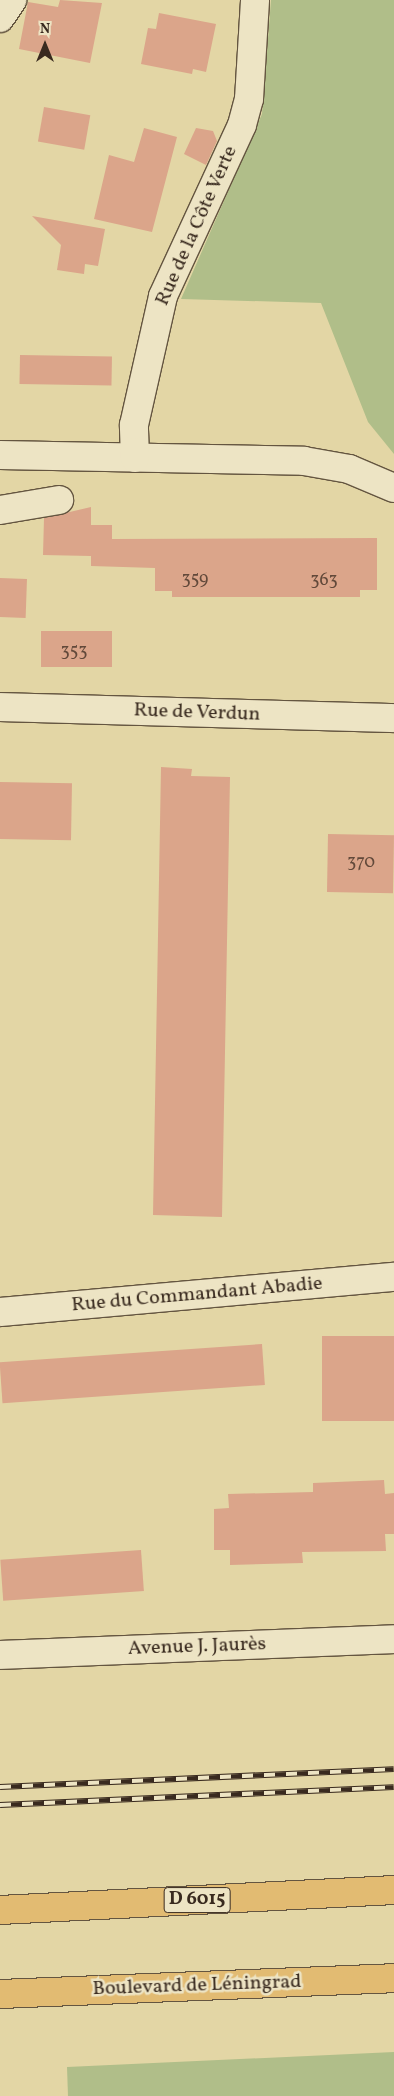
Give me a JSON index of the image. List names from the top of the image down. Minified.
{"streets":{"main road":["D 6015","Boulevard de Léningrad"],"street":["Rue de la Côte Verte","Rue de Verdun","Rue du Commandant Abadie","Avenue J. Jaurès"]},"house_numbers":["359","363","353","370"],"north":"top"}
